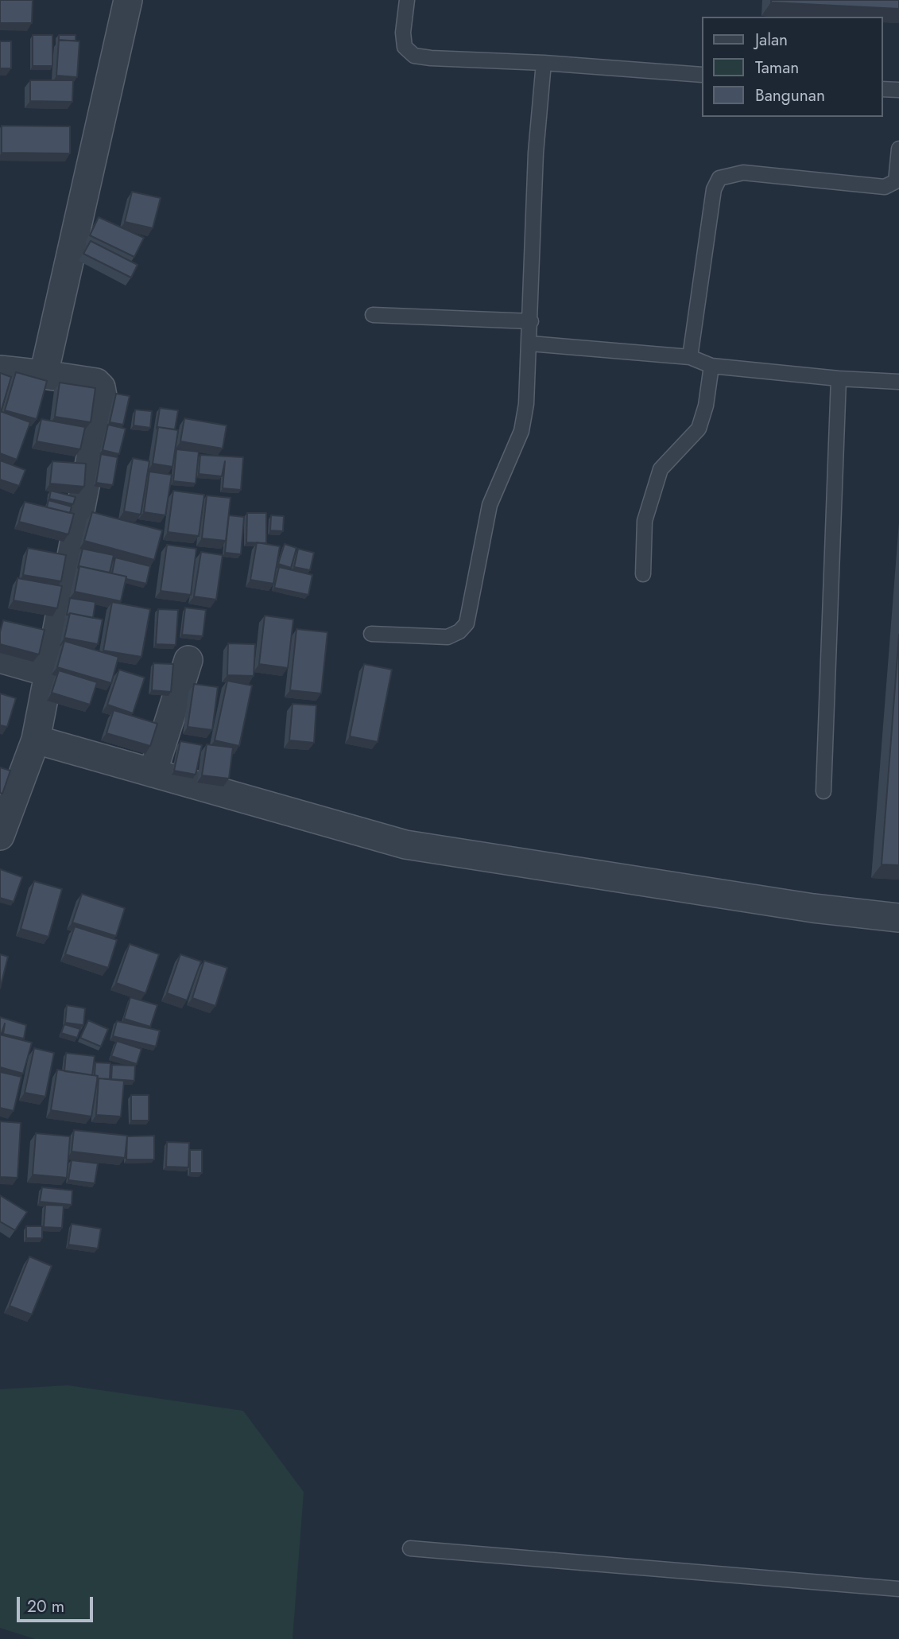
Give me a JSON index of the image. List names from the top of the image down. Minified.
{"legend":["Jalan","Taman","Bangunan"],"scale_bar":"20 m"}
